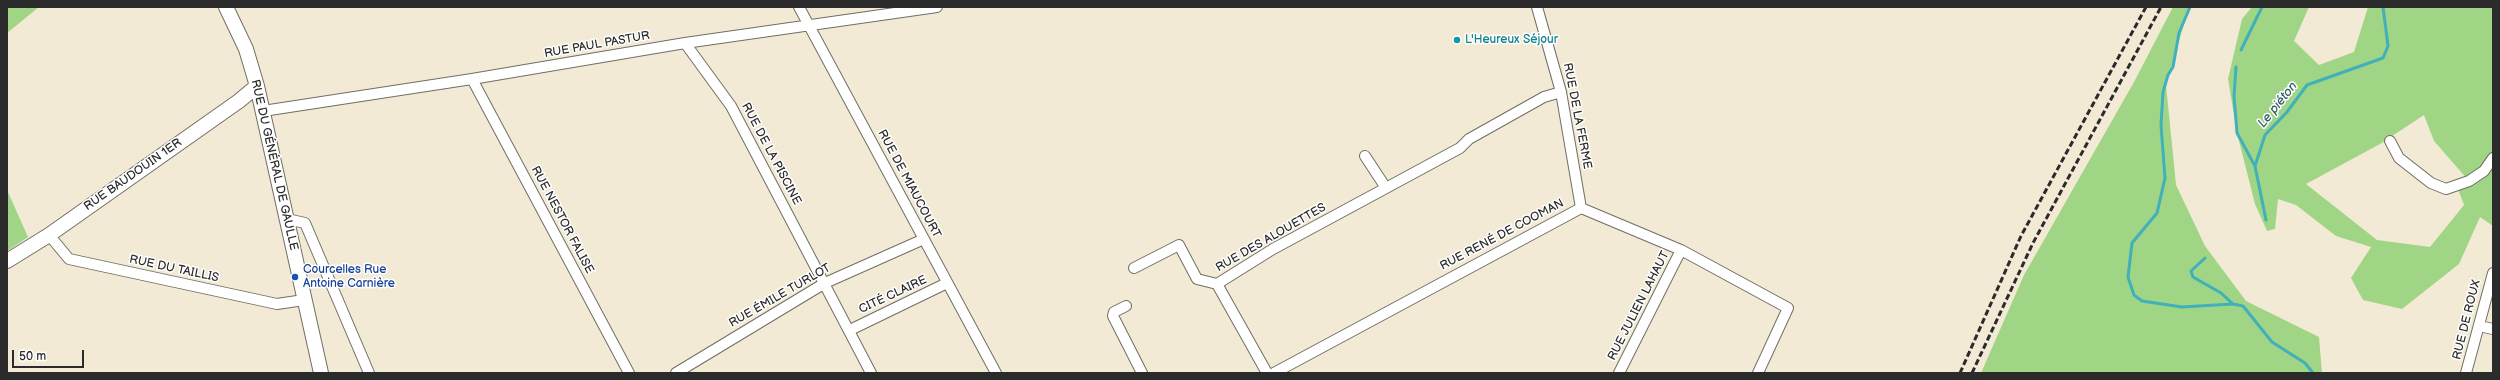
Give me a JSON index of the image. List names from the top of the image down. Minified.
{"streets":{"main road":["RUE DU GÉNÉRAL DE GAULLE","RUE BAUDOUIN 1ER"],"street":["RUE PAUL PASTUR","RUE DE LA FERME","RUE DE LA PISCINE","RUE DE MIAUCOURT","RUE NESTOR FALISE","RUE RENÉ DE COOMAN","RUE DES ALOUETTES","RUE DU TAILLIS","CITÉ CLAIRE","RUE ÉMILE TURLOT","RUE JULIEN LAHAUT","RUE DE ROUX"]},"crossings":[["RUE PAUL PASTUR","RUE DE LA PISCINE"],["RUE PAUL PASTUR","RUE DU GÉNÉRAL DE GAULLE"],["RUE PAUL PASTUR","RUE DE MIAUCOURT"],["RUE PAUL PASTUR","RUE NESTOR FALISE"],["RUE DE LA FERME","RUE RENÉ DE COOMAN"],["RUE DE LA FERME","RUE DES ALOUETTES"],["RUE DE LA PISCINE","CITÉ CLAIRE"],["RUE DE LA PISCINE","RUE ÉMILE TURLOT"],["RUE DU GÉNÉRAL DE GAULLE","RUE BAUDOUIN 1ER"],["RUE DU GÉNÉRAL DE GAULLE","RUE DU TAILLIS"],["RUE BAUDOUIN 1ER","RUE DU TAILLIS"],["RUE DE MIAUCOURT","CITÉ CLAIRE"],["RUE DE MIAUCOURT","RUE ÉMILE TURLOT"],["RUE RENÉ DE COOMAN","RUE JULIEN LAHAUT"]],"water":["Le piéton"],"places":["L'Heureux Séjour","Courcelles Rue Antoine Carnière"],"scale_bar":"50 m"}
